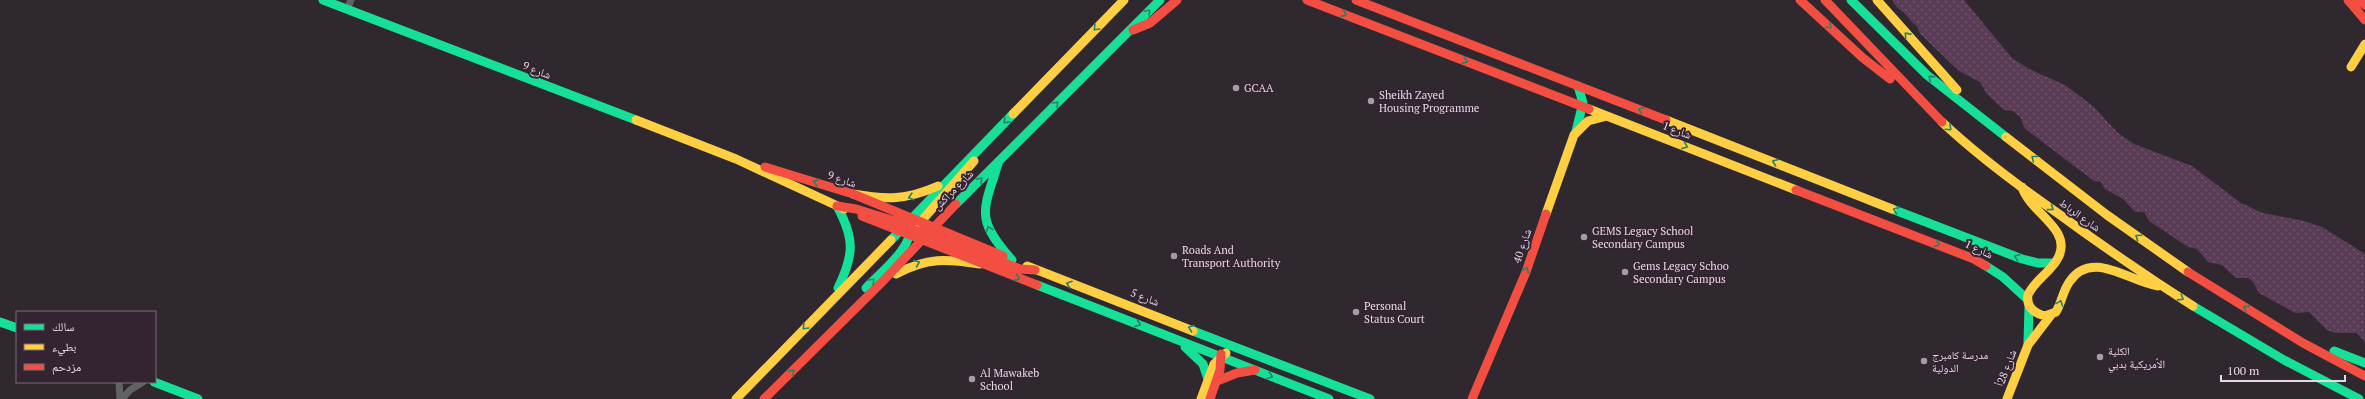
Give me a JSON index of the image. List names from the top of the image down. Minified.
{"streets":{"main road":["شارع 9","شارع 1","شارع مراكش","شارع الرباط","شارع 40","شارع 5","شارع 28أ"]},"crossings":[["شارع 9","شارع مراكش"],["شارع 9","شارع 5"],["شارع 1","شارع 40"],["شارع 1","شارع 28أ"],["شارع مراكش","شارع 5"],["شارع الرباط","شارع 28أ"]],"one_way":["شارع 40","شارع 28أ"],"places":["GCAA","Sheikh Zayed Housing Programme","GEMS Legacy School Secondary Campus","Roads And Transport Authority","Gems Legacy Schoo Secondary Campus","Personal Status Court","الكلية الأمريكية بدبي","مدرسة كامبرج الدولية","Al Mawakeb School"],"legend":["سالك","بطيء","مزدحم"],"scale_bar":"100 m"}
